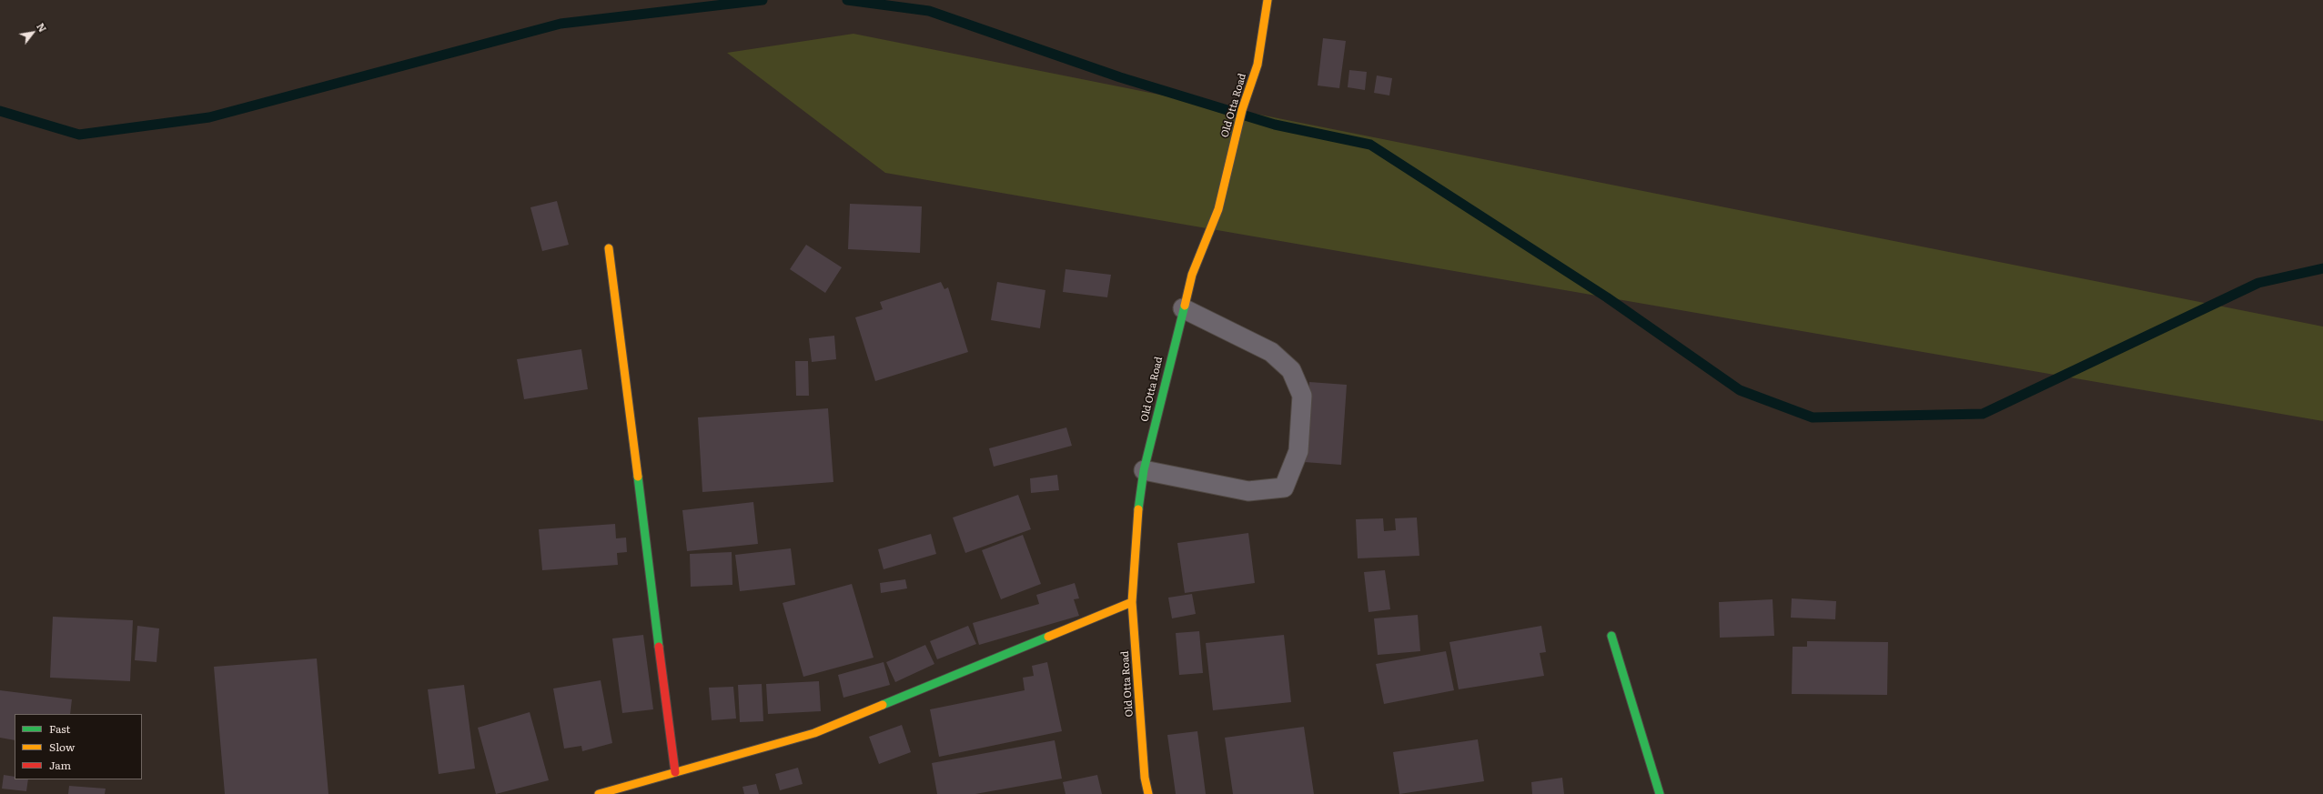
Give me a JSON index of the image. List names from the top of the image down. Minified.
{"streets":{"street":["Old Otta Road"]},"legend":["Fast","Slow","Jam"],"north":"top right"}
